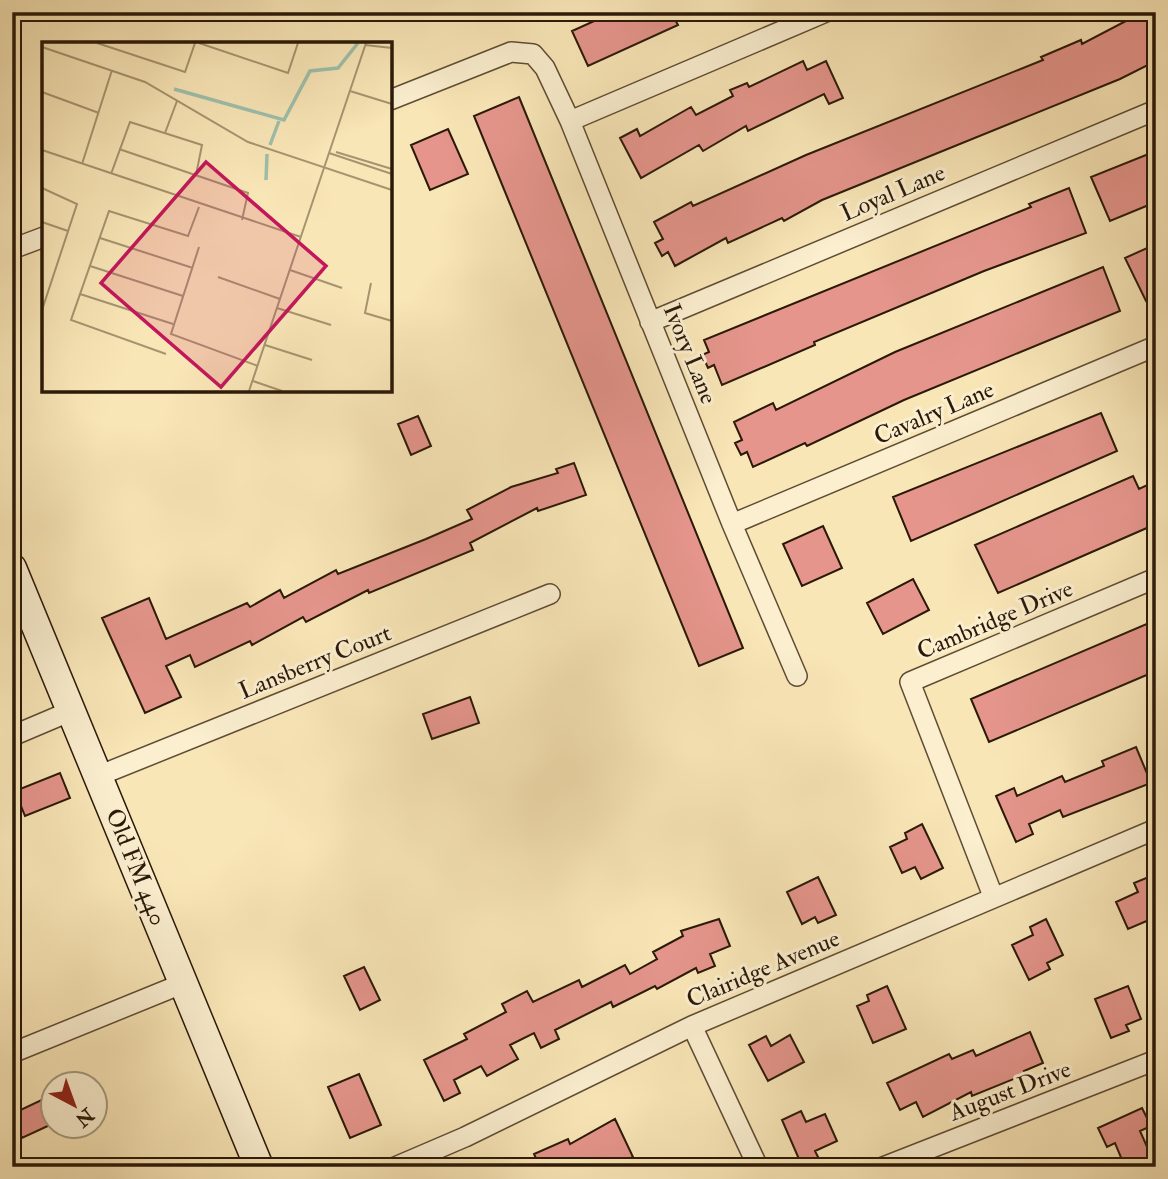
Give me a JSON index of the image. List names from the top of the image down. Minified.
{"streets":{"street":["Loyal Lane","Ivory Lane","Cavalry Lane","Cambridge Drive","Lansberry Court","Old FM 440","Clairidge Avenue","August Drive"]},"crossings":[["Loyal Lane","Ivory Lane"],["Ivory Lane","Cavalry Lane"],["Cambridge Drive","Clairidge Avenue"],["Lansberry Court","Old FM 440"]],"north":"bottom right"}
